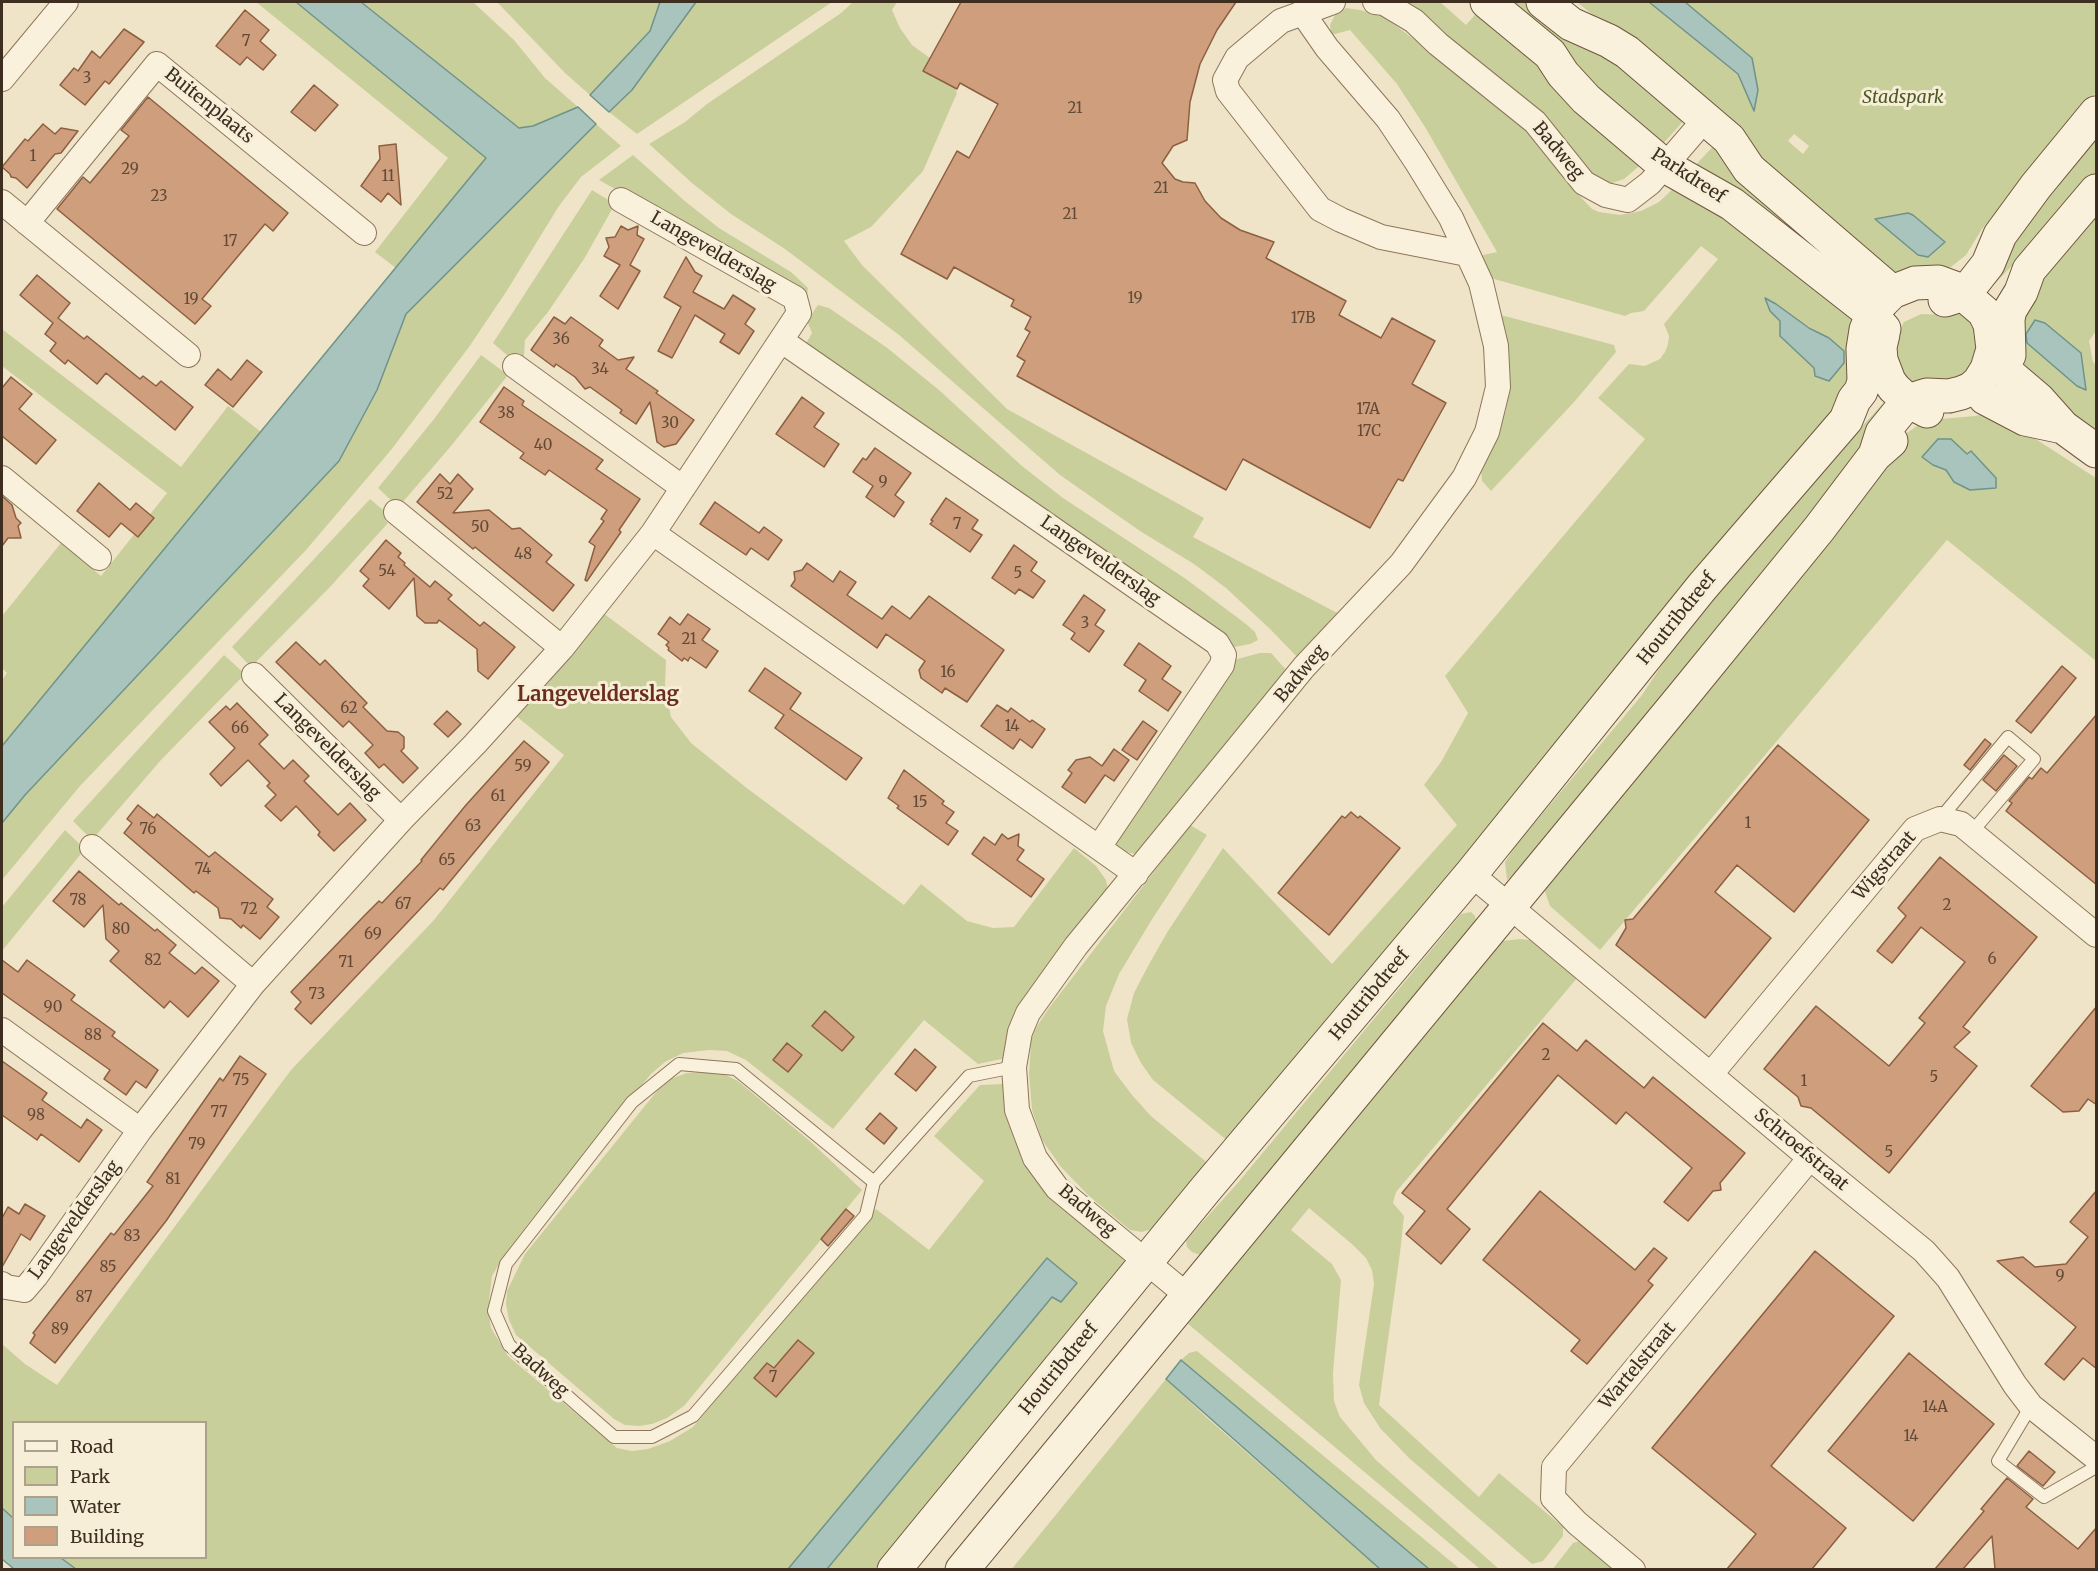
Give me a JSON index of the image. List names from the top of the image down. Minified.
{"streets":{"main road":["Parkdreef","Houtribdreef"],"street":["Buitenplaats","Badweg","Langevelderslag","Wigstraat","Schroefstraat","Wartelstraat"]},"crossings":[["Badweg","Parkdreef"],["Badweg","Houtribdreef"],["Parkdreef","Houtribdreef"],["Houtribdreef","Schroefstraat"],["Wigstraat","Schroefstraat"],["Schroefstraat","Wartelstraat"]],"districts":["Langevelderslag"],"parks":["Stadspark"],"house_numbers":["7","3","21","1","29","11","21","23","21","17","19","19","17B","36","34","17A","38","30","17C","40","9","52","7","50","48","54","5","3","21","16","62","14","66","59","61","15","1","63","76","65","74","78","67","2","72","80","69","6","82","71","73","90","88","2","5","75","1","77","98","79","5","81","83","85","9","87","89","7","14A","14"],"legend":["Road","Park","Water","Building"]}
